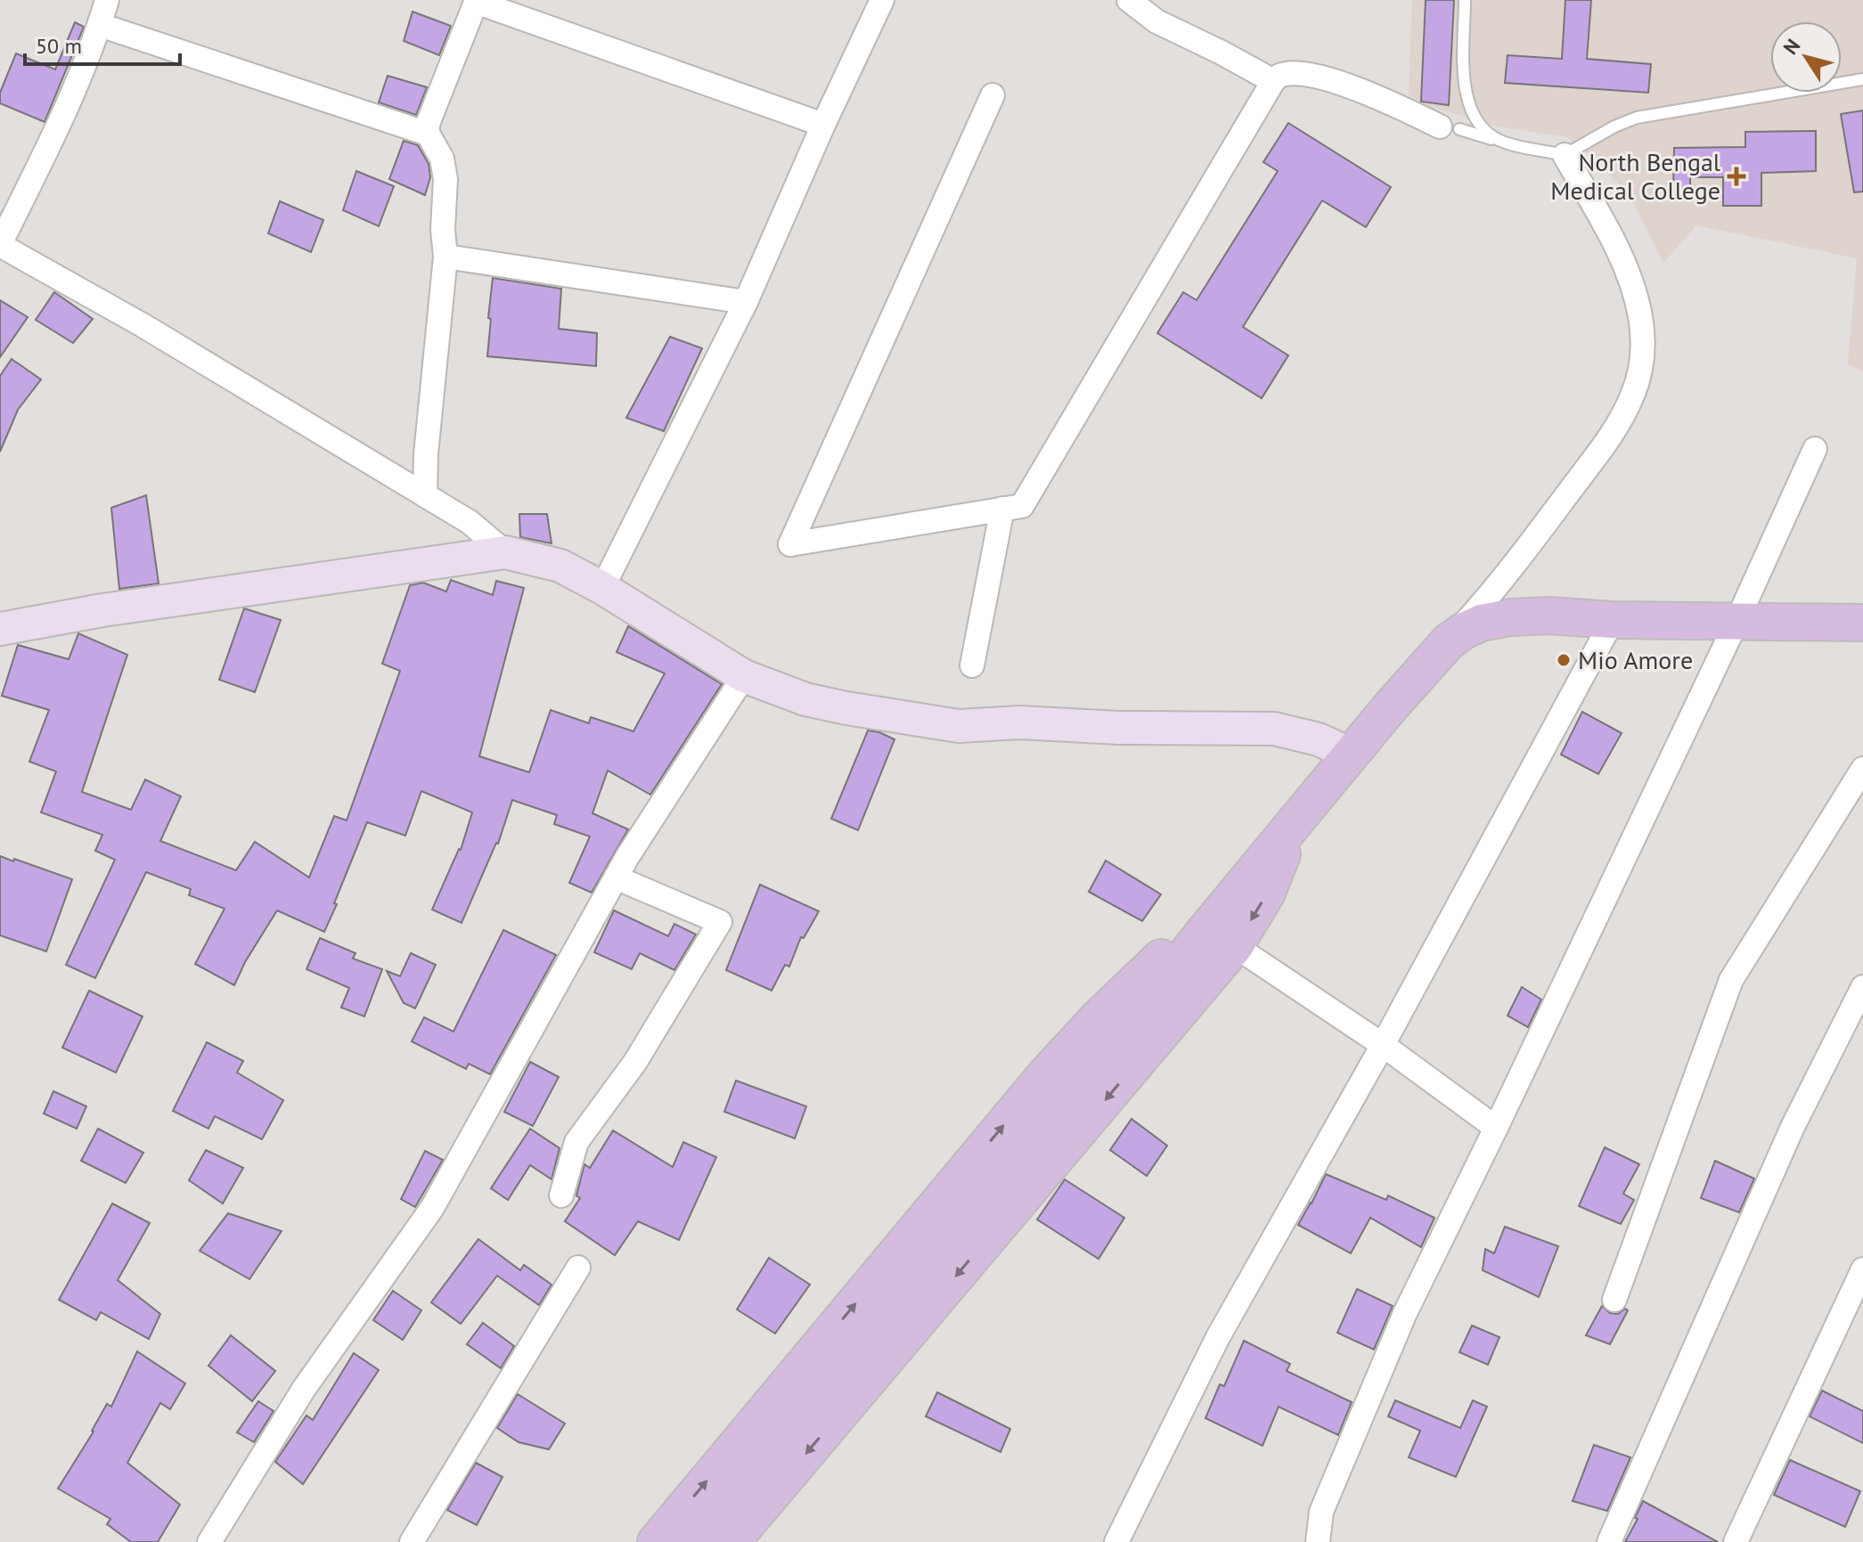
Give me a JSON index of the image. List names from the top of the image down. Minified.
{"places":{"health":["North Bengal Medical College"],"other":["Mio Amore"]},"scale_bar":"50 m","north":"top left"}
